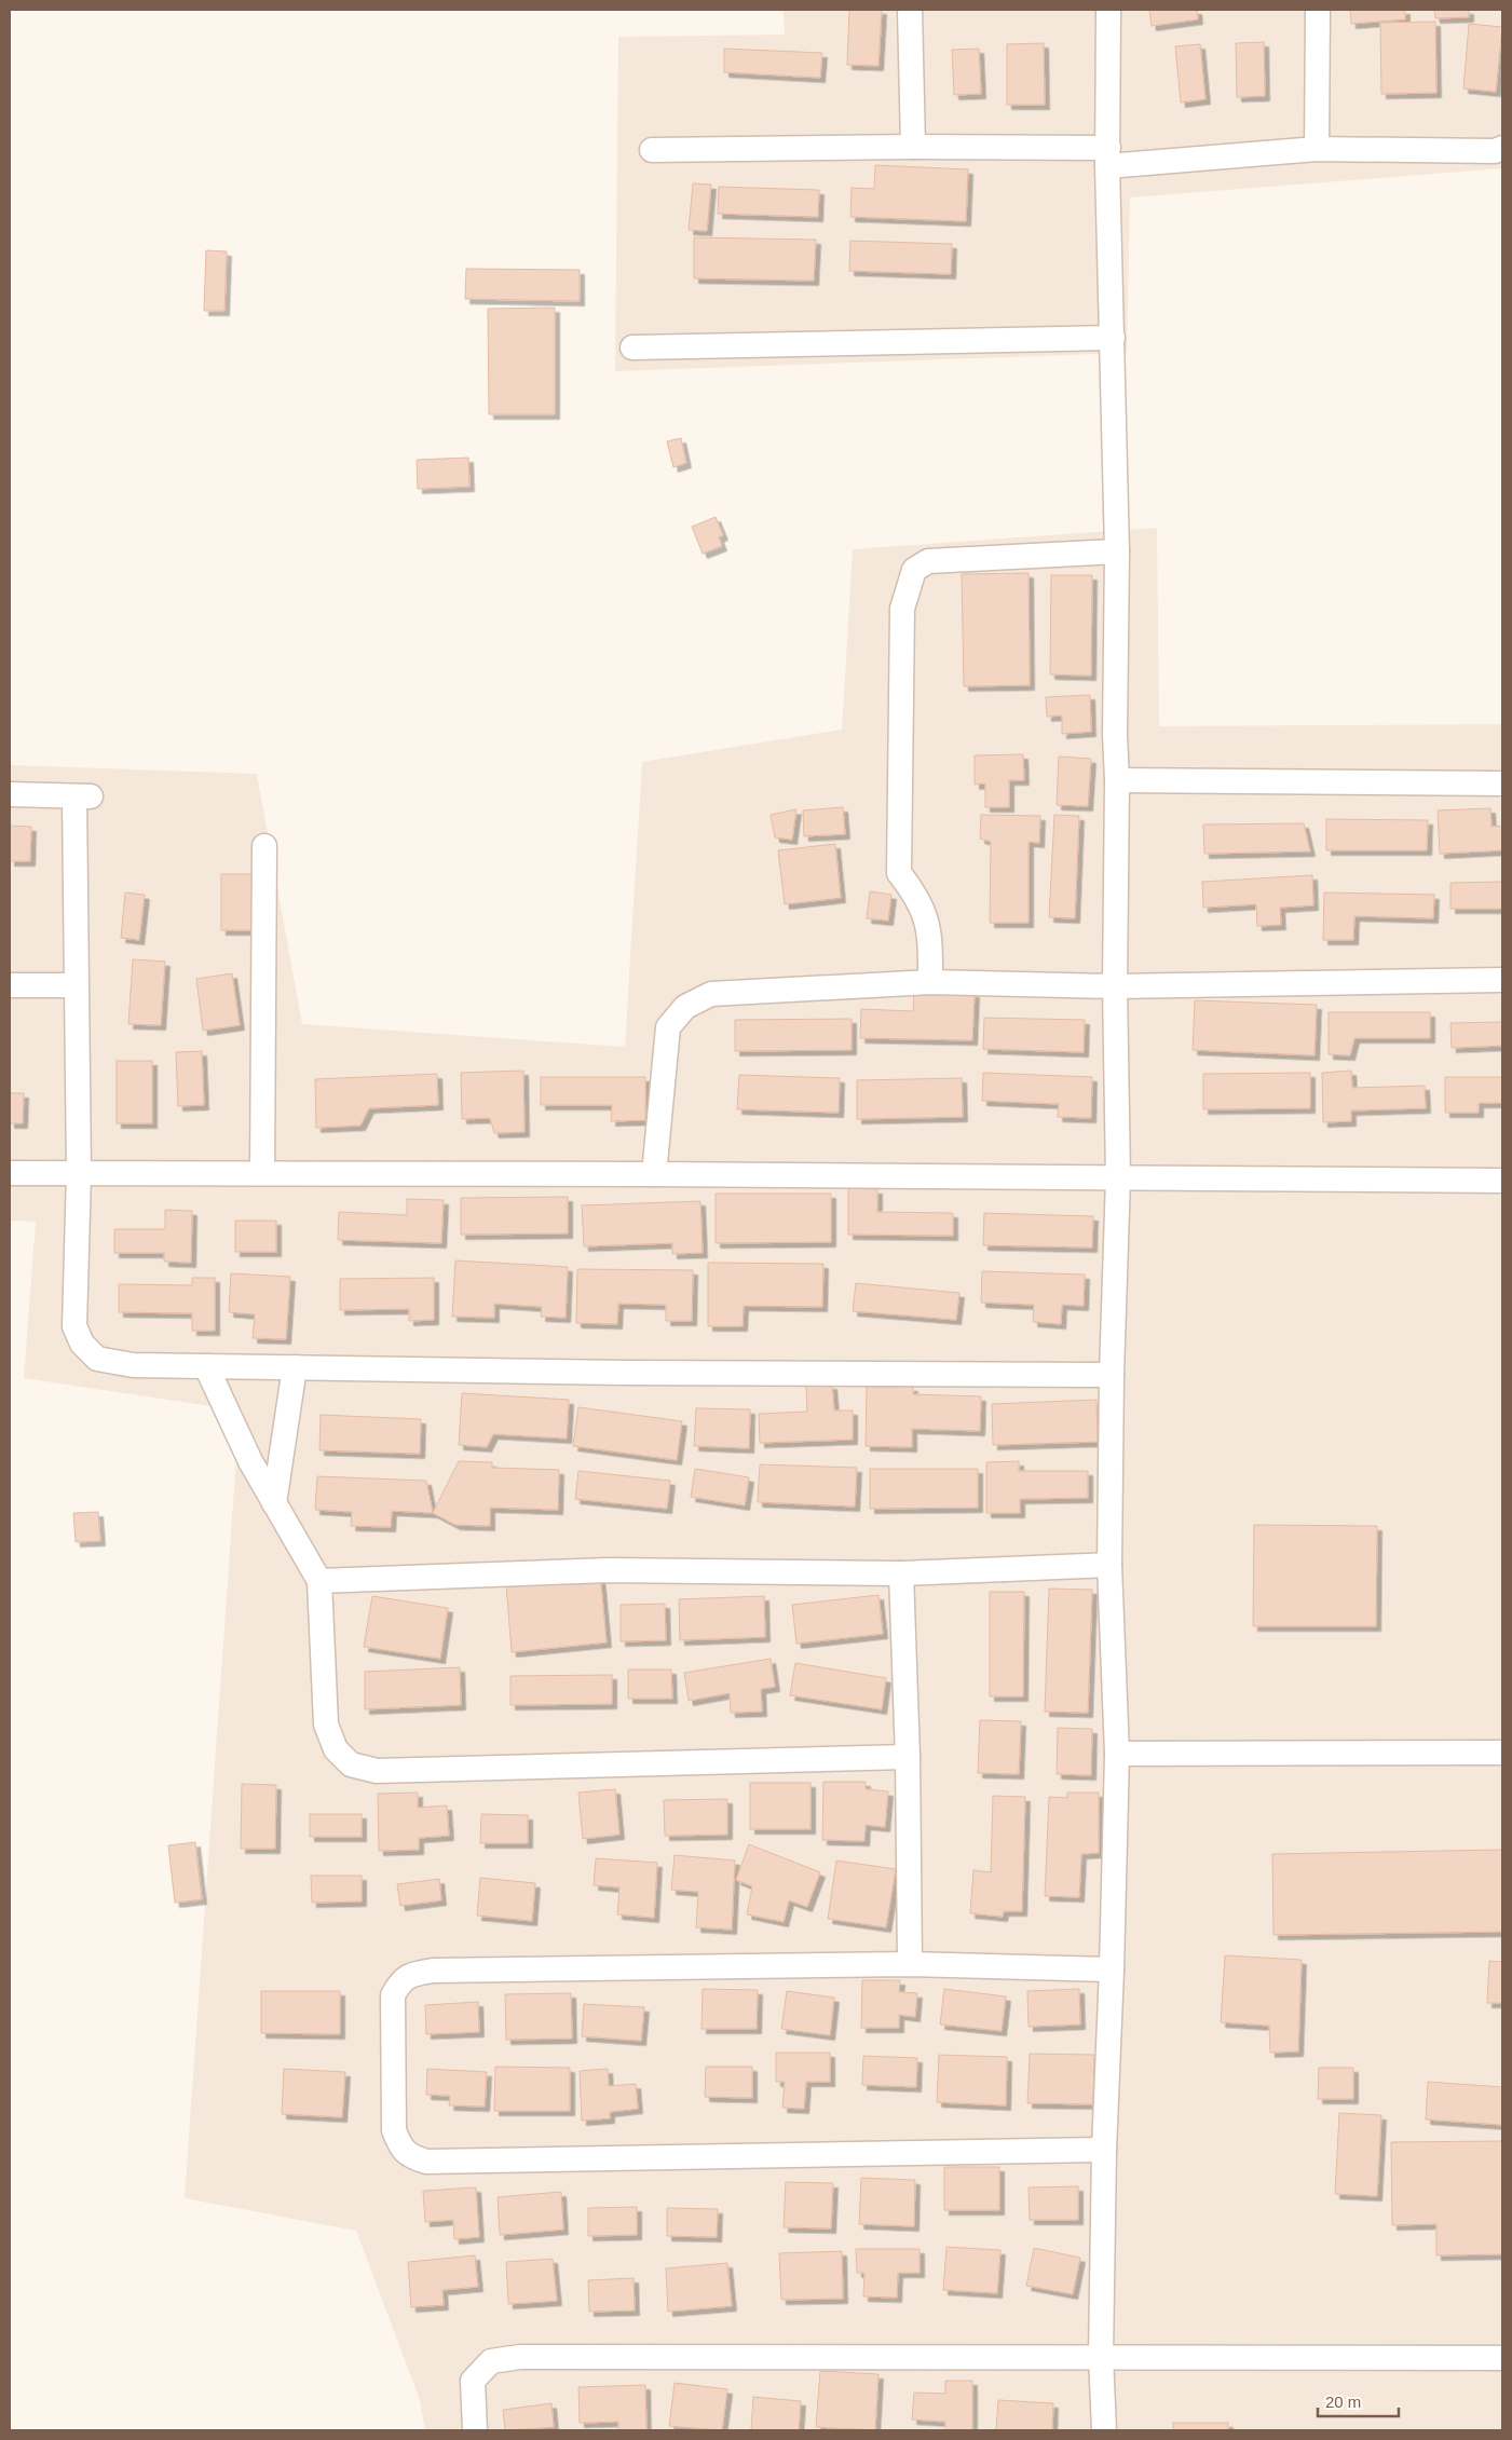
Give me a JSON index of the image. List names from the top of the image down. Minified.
{"scale_bar":"20 m"}
